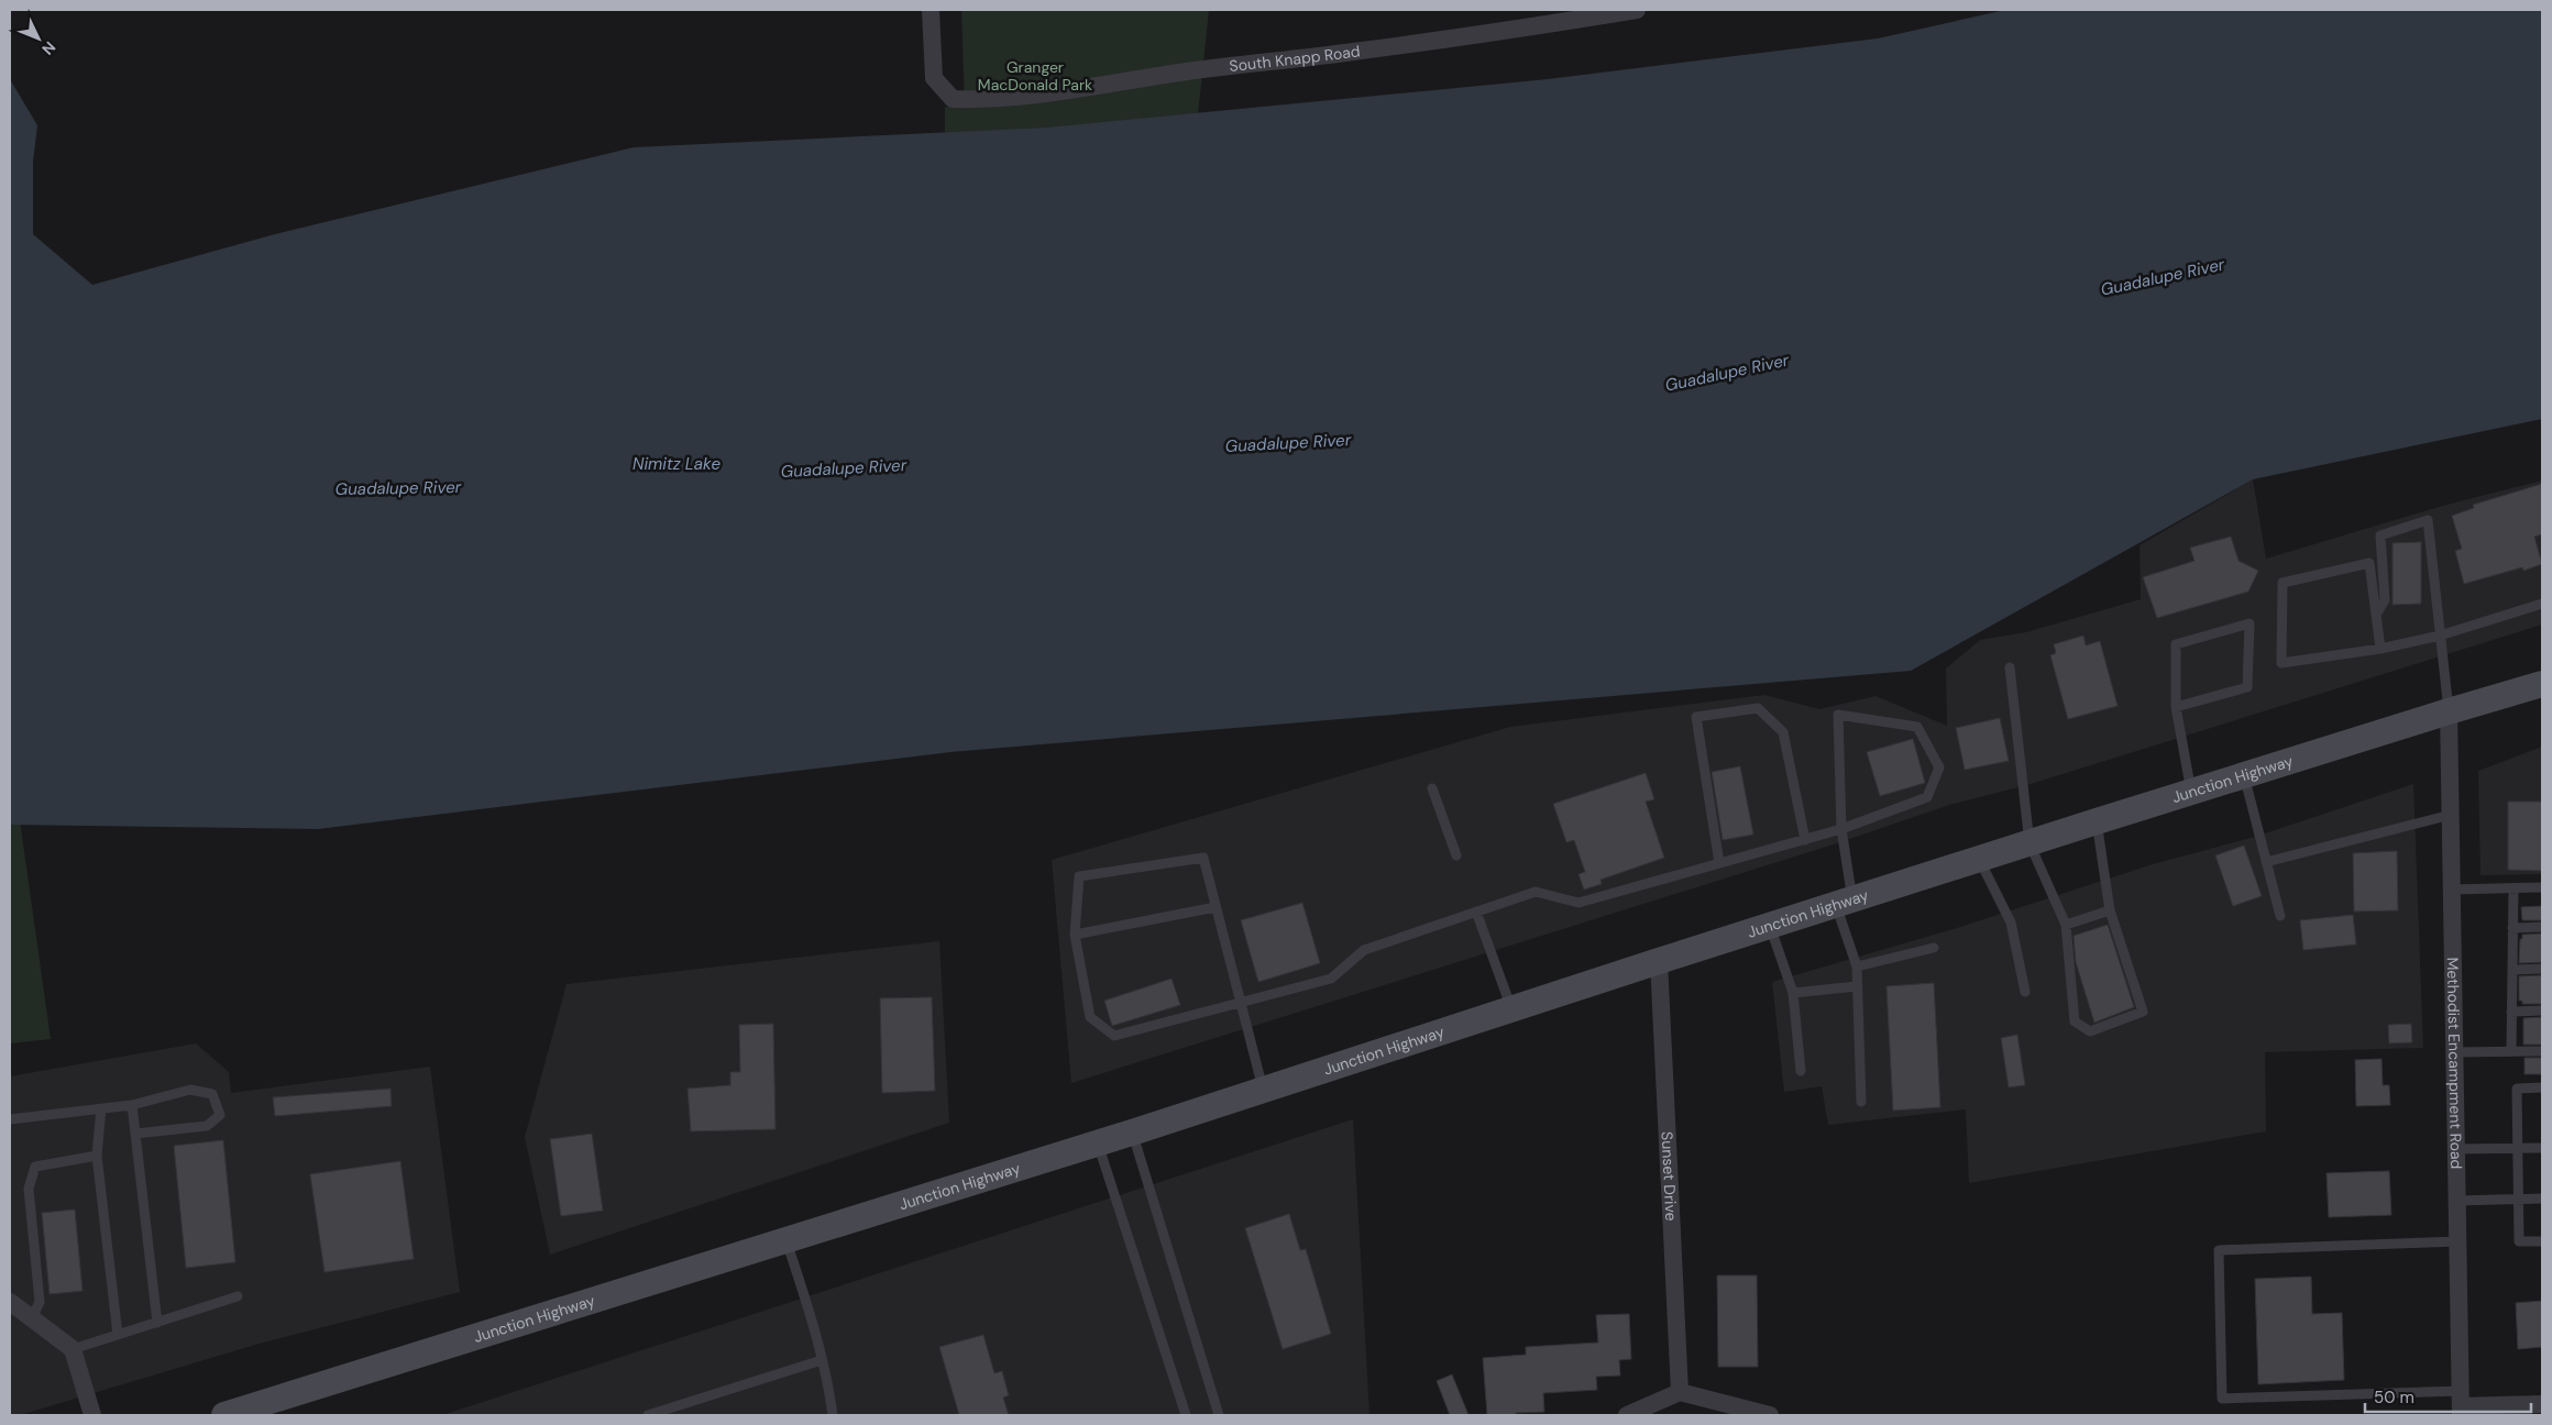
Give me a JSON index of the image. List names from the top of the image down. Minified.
{"streets":{"main road":["Junction Highway"],"street":["South Knapp Road","Methodist Encampment Road","Sunset Drive"]},"crossings":[["Junction Highway","Methodist Encampment Road"],["Junction Highway","Sunset Drive"]],"water":["Guadalupe River","Nimitz Lake"],"parks":["Granger MacDonald Park"],"scale_bar":"50 m","north":"bottom right"}
